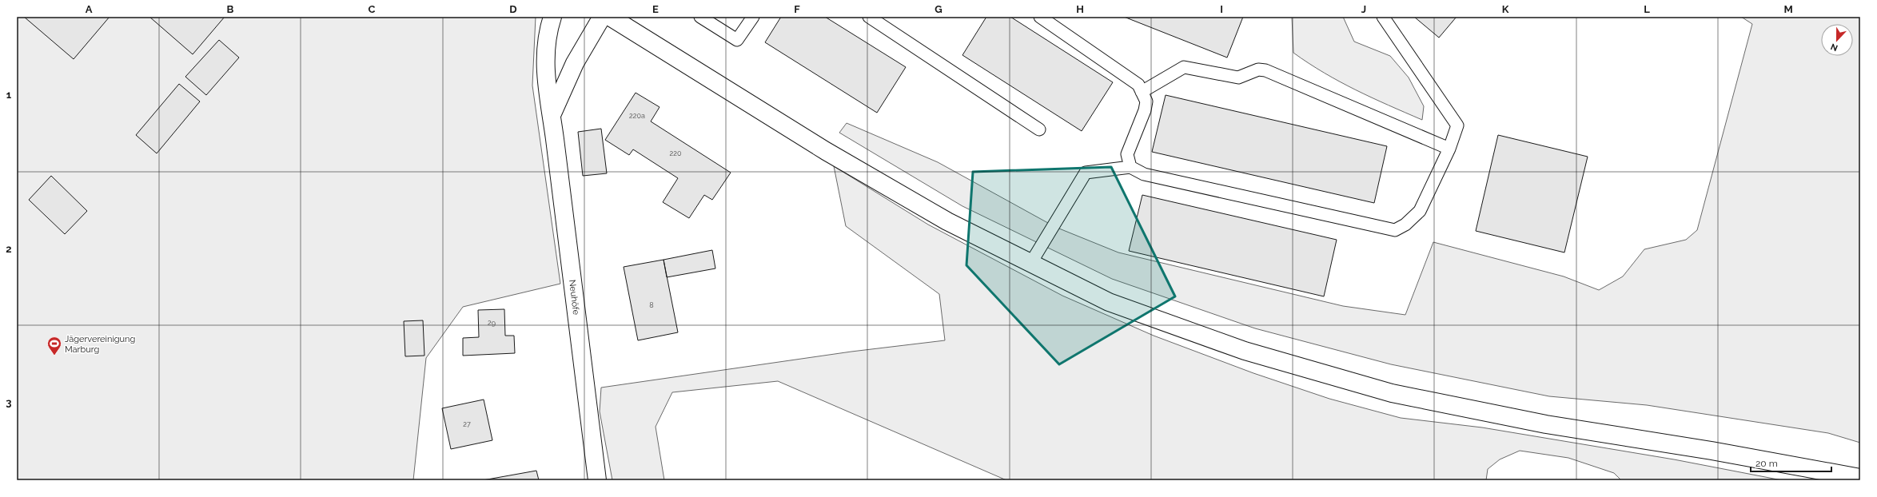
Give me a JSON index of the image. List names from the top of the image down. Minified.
{"streets":{"street":["Neuhöfe"]},"places":{"sports":["Jägervereinigung Marburg"]},"house_numbers":["220a","220","8","29","27"],"scale_bar":"20 m","north":"bottom","grid":{"columns":["A","B","C","D","E","F","G","H","I","J","K","L","M"],"rows":["1","2","3"]}}
